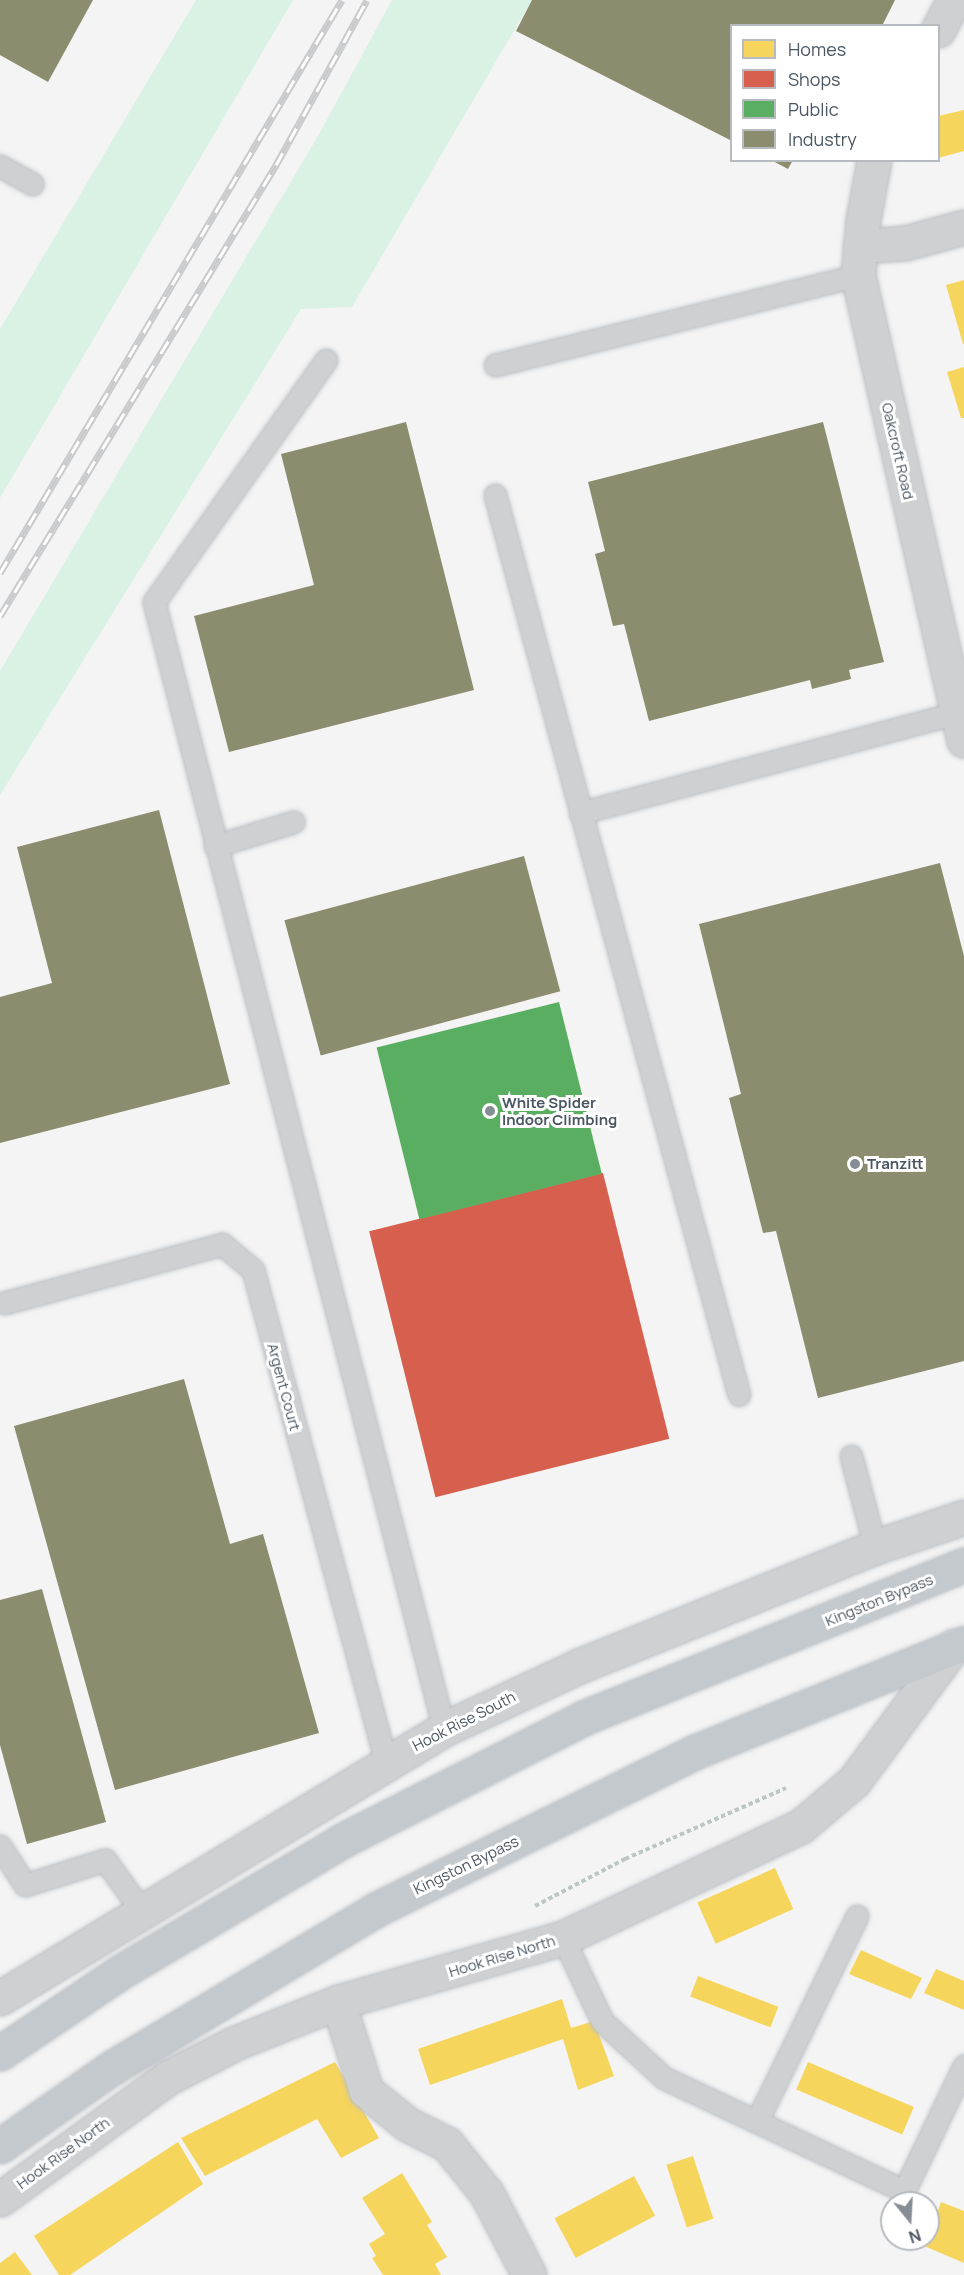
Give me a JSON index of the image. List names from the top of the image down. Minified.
{"streets":{"highway":["Kingston Bypass"],"street":["Oakcroft Road","Hook Rise South","Hook Rise North"],"lane":["Argent Court"]},"crossings":[["Argent Court","Hook Rise South"],["Kingston Bypass","Hook Rise North"]],"places":["White Spider Indoor Climbing","Tranzitt"],"legend":["Homes","Shops","Public","Industry"],"north":"bottom"}
